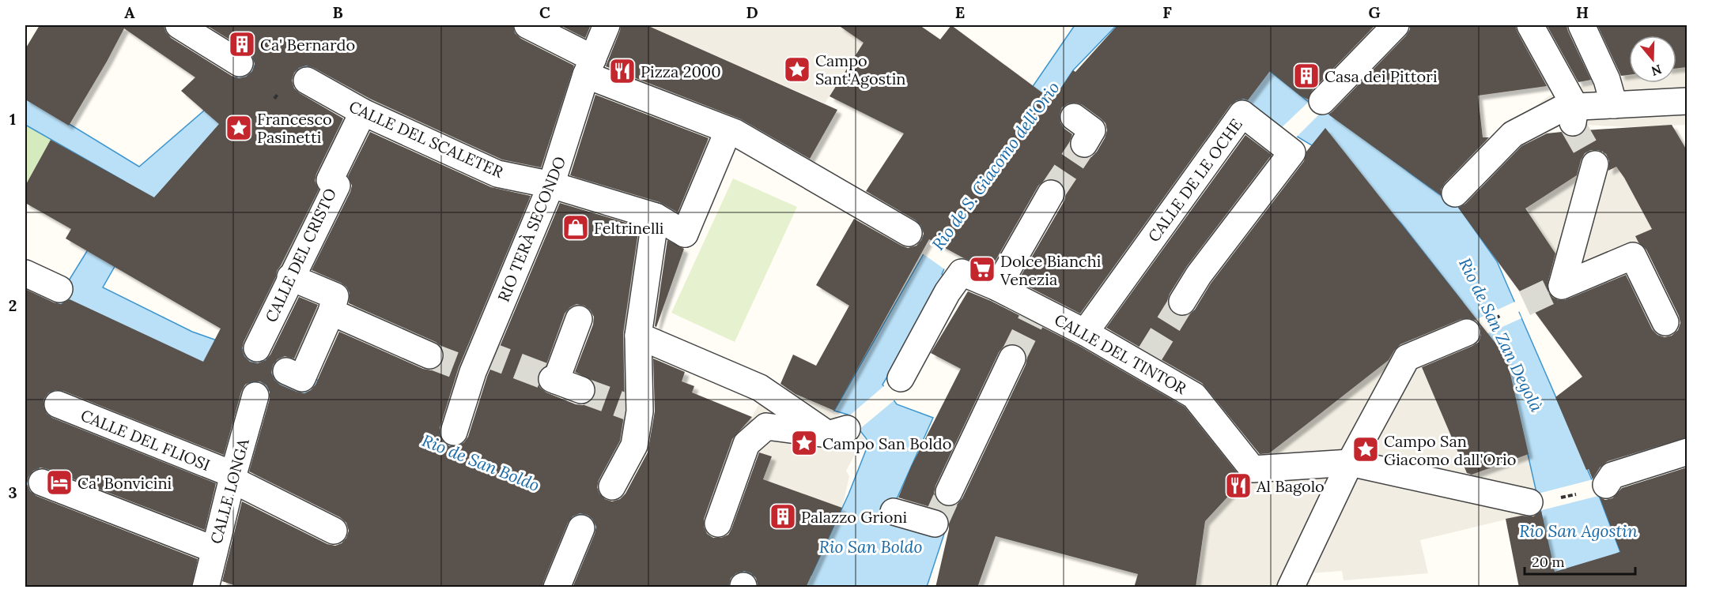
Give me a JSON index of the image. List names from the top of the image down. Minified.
{"streets":{"street":["CALLE DEL SCALETER","CALLE DE LE OCHE","RIO TERÀ SECONDO","CALLE DEL CRISTO","CALLE DEL TINTOR","CALLE DEL FLIOSI","CALLE LONGA"]},"crossings":[["CALLE DEL SCALETER","RIO TERÀ SECONDO"],["CALLE DEL SCALETER","CALLE DEL CRISTO"],["CALLE DE LE OCHE","CALLE DEL TINTOR"],["CALLE DEL FLIOSI","CALLE LONGA"]],"water":["Rio de S. Giacomo dell'Orio","Rio de San Zan Degolà","Rio de San Boldo","Rio San Agostin","Rio San Boldo"],"places":{"building":["Ca' Bernardo","Casa dei Pittori","Palazzo Grioni"],"place":["Campo Sant'Agostin","Francesco Pasinetti","Campo San Boldo","Campo San Giacomo dall'Orio"],"restaurant":["Pizza 2000","Al Bagolo"],"shop":["Feltrinelli"],"supermarket":["Dolce Bianchi Venezia"],"hotel":["Ca' Bonvicini"]},"scale_bar":"20 m","north":"bottom","grid":{"columns":["A","B","C","D","E","F","G","H"],"rows":["1","2","3"]}}
